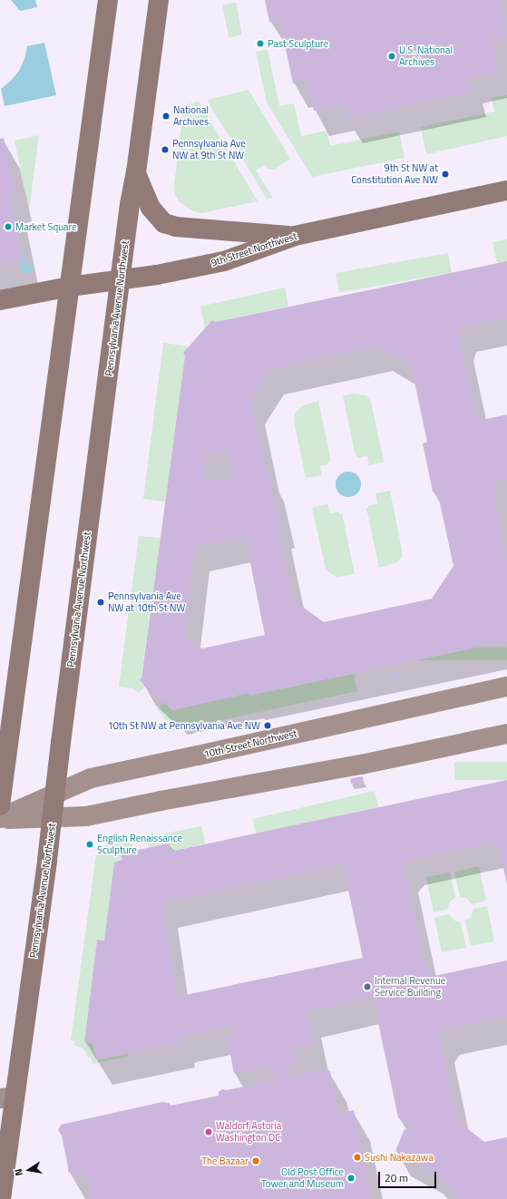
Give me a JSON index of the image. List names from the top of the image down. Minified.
{"streets":{"main road":["9th Street Northwest","Pennsylvania Avenue Northwest"],"street":["10th Street Northwest"]},"crossings":[["9th Street Northwest","Pennsylvania Avenue Northwest"],["Pennsylvania Avenue Northwest","10th Street Northwest"]],"places":["Past Sculpture","U.S. National Archives","National Archives","Pennsylvania Ave NW at 9th St NW","9th St NW at Constitution Ave NW","Market Square","Pennsylvania Ave NW at 10th St NW","10th St NW at Pennsylvania Ave NW","English Renaissance Sculpture","Internal Revenue Service Building","Waldorf Astoria Washington DC","Sushi Nakazawa","The Bazaar","Old Post Office Tower and Museum"],"scale_bar":"20 m","north":"left"}
